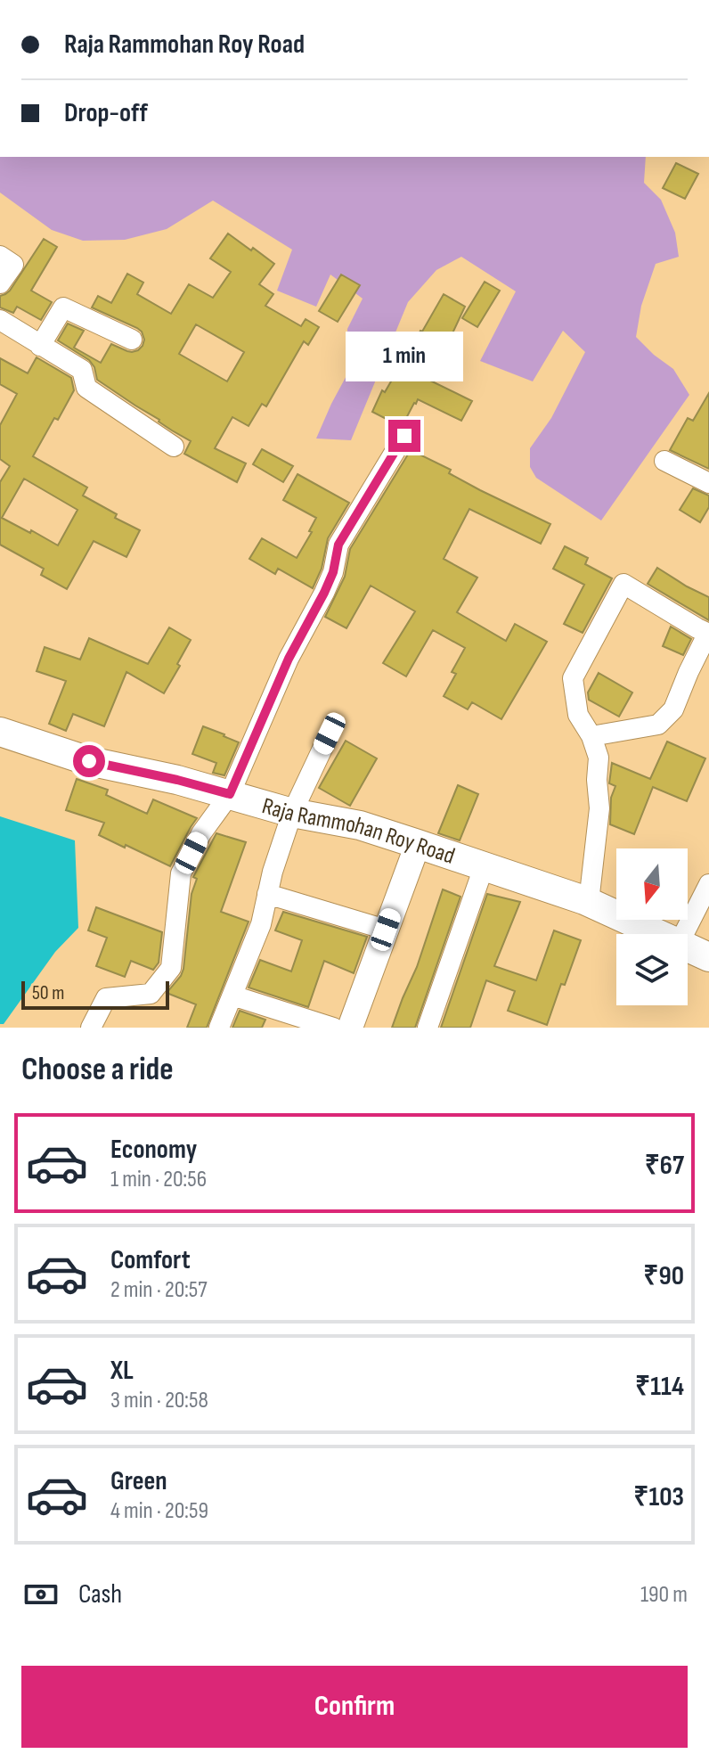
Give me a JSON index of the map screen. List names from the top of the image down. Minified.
{"streets":{"main road":["Raja Rammohan Roy Road"]},"scale_bar":"50 m","north":"bottom","page":{"banner":["Raja Rammohan Roy Road","Drop-off"],"bubble":"1 min","scale":"50 m","heading":"Choose a ride","list":[{"name":"Economy","note":"1 min · 20:56","value":"₹67"},{"name":"Comfort","note":"2 min · 20:57","value":"₹90"},{"name":"XL","note":"3 min · 20:58","value":"₹114"},{"name":"Green","note":"4 min · 20:59","value":"₹103"}],"pay":["Cash","190 m"],"buttons":"Confirm"}}
